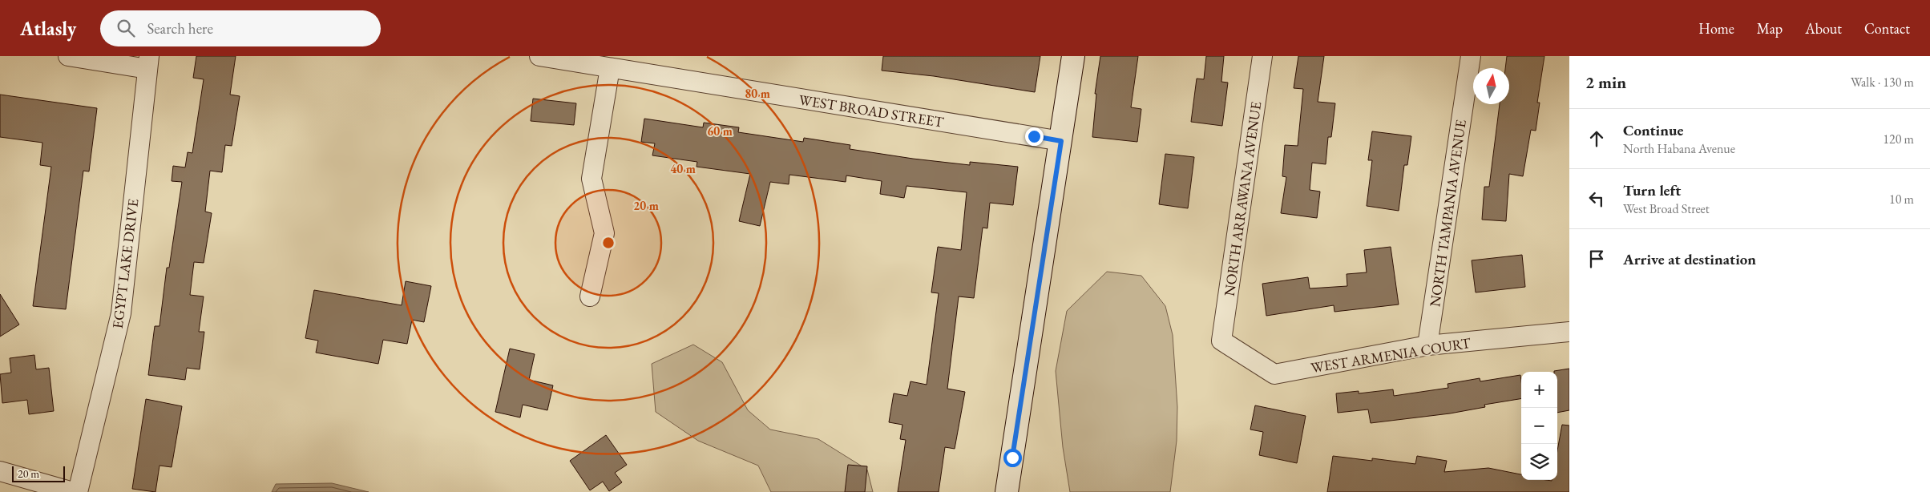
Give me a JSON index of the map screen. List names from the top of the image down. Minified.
{"streets":{"street":["WEST BROAD STREET","NORTH ARRAWANA AVENUE","NORTH TAMPANIA AVENUE","EGYPT LAKE DRIVE","WEST ARMENIA COURT"]},"crossings":[["NORTH ARRAWANA AVENUE","WEST ARMENIA COURT"],["NORTH TAMPANIA AVENUE","WEST ARMENIA COURT"]],"scale_bar":"20 m","north":"top","page":{"header":"Atlasly","search":"Search here","nav":["Home","Map","About","Contact"],"heading":["2 min","Walk · 130 m"],"list":[["Continue","North Habana Avenue","120 m"],["Turn left","West Broad Street","10 m"],"Arrive at destination"],"map_buttons":["+","−"],"scale":"20 m"},"rings":["80 m","60 m","40 m","20 m"]}
